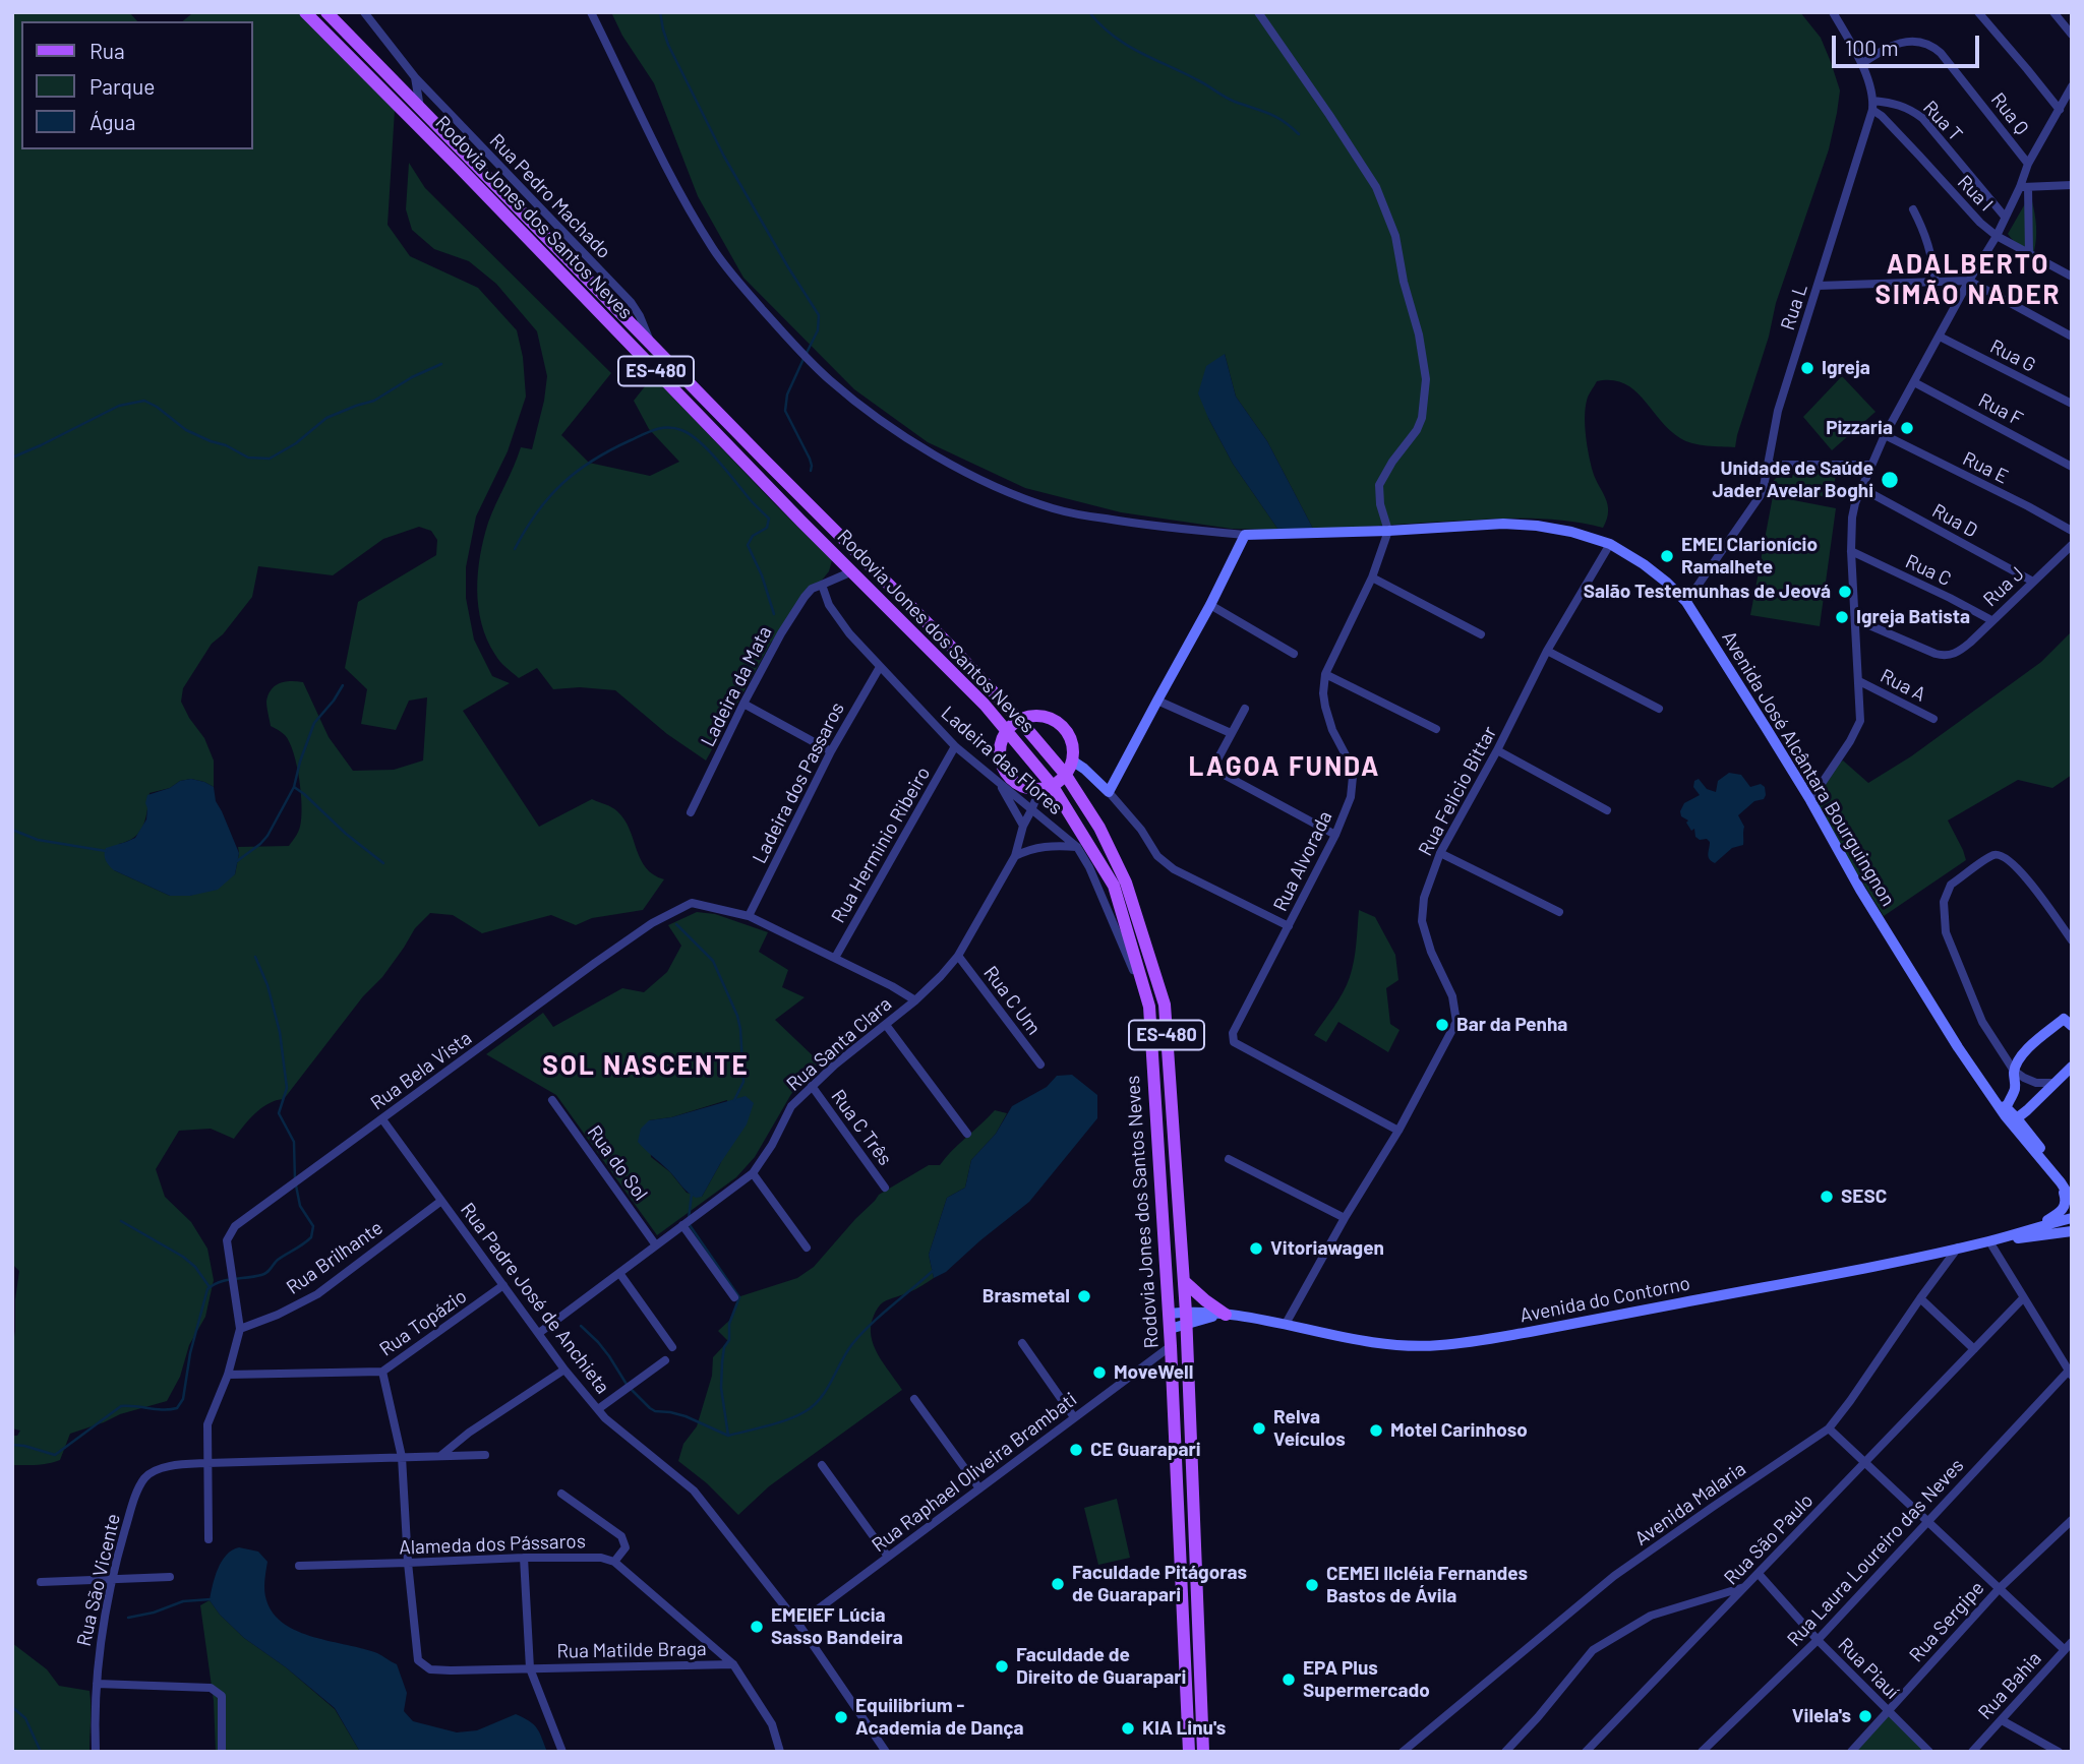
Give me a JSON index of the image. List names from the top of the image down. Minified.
{"streets":{"main road":["Rodovia Jones dos Santos Neves","ES-480"],"street":["Rua Q","Rua T","Rua I","Rua Pedro Machado","Rua L","Rua G","Rua F","Rua E","Rua D","Rua C","Rua J","Rua A","Ladeira da Mata","Ladeira das Flores","Avenida José Alcântara Bourguingnon","Ladeira dos Passaros","Rua Felicio Bittar","Rua Herminio Ribeiro","Rua Alvorada","Rua C Um","Rua Santa Clara","Rua Bela Vista","Rua C Três","Rua do Sol","Rua Brilhante","Rua Padre José de Anchieta","Avenida do Contorno","Rua Topázio","Rua Raphael Oliveira Brambati","Avenida Malaria","Rua São Paulo","Alameda dos Pássaros","Rua Laura Loureiro das Neves","Rua São Vicente","Rua Sergipe","Rua Matilde Braga","Rua Piauí","Rua Bahia"]},"crossings":[["Rua T","Rua I"],["Rua T","Rua L"],["Rua I","Rua L"],["Rua Pedro Machado","Rodovia Jones dos Santos Neves"],["Rodovia Jones dos Santos Neves","Ladeira das Flores"],["Rodovia Jones dos Santos Neves","Rua Santa Clara"],["Rodovia Jones dos Santos Neves","Avenida do Contorno"],["Rodovia Jones dos Santos Neves","Rua Raphael Oliveira Brambati"],["Rua L","Avenida José Alcântara Bourguingnon"],["Rua D","Rua J"],["Rua C","Rua J"],["Ladeira da Mata","Ladeira das Flores"],["Ladeira das Flores","Ladeira dos Passaros"],["Ladeira das Flores","Rua Herminio Ribeiro"],["Ladeira das Flores","Rua Santa Clara"],["Avenida José Alcântara Bourguingnon","Rua Felicio Bittar"],["Avenida José Alcântara Bourguingnon","Rua Alvorada"],["Ladeira dos Passaros","Rua Bela Vista"],["Rua Felicio Bittar","Rua Alvorada"],["Rua Felicio Bittar","Avenida do Contorno"],["Rua Herminio Ribeiro","Rua Bela Vista"],["Rua C Um","Rua Santa Clara"],["Rua Santa Clara","Rua Bela Vista"],["Rua Santa Clara","Rua C Três"],["Rua Santa Clara","Rua do Sol"],["Rua Santa Clara","Rua Padre José de Anchieta"],["Rua Bela Vista","Rua Brilhante"],["Rua Bela Vista","Rua Padre José de Anchieta"],["Rua Bela Vista","Rua Topázio"],["Rua Bela Vista","Rua São Vicente"],["Rua Brilhante","Rua Padre José de Anchieta"],["Rua Padre José de Anchieta","Rua Topázio"],["Rua Padre José de Anchieta","Rua Raphael Oliveira Brambati"],["Avenida do Contorno","Avenida Malaria"],["Rua São Paulo","Rua Piauí"],["Rua Laura Loureiro das Neves","Rua Piauí"],["Rua Sergipe","Rua Piauí"]],"districts":["ADALBERTO SIMÃO NADER","LAGOA FUNDA","SOL NASCENTE"],"places":["Igreja","Pizzaria","Unidade de Saúde Jader Avelar Boghi","EMEI Clarionício Ramalhete","Salão Testemunhas de Jeová","Igreja Batista","Bar da Penha","SESC","Vitoriawagen","Brasmetal","MoveWell","Relva Veículos","Motel Carinhoso","CE Guarapari","Faculdade Pitágoras de Guarapari","CEMEI Ilcléia Fernandes Bastos de Ávila","EMEIEF Lúcia Sasso Bandeira","Faculdade de Direito de Guarapari","EPA Plus Supermercado","Vilela's","Equilibrium - Academia de Dança","KIA Linu's"],"legend":["Rua","Parque","Água"],"scale_bar":"100 m"}
